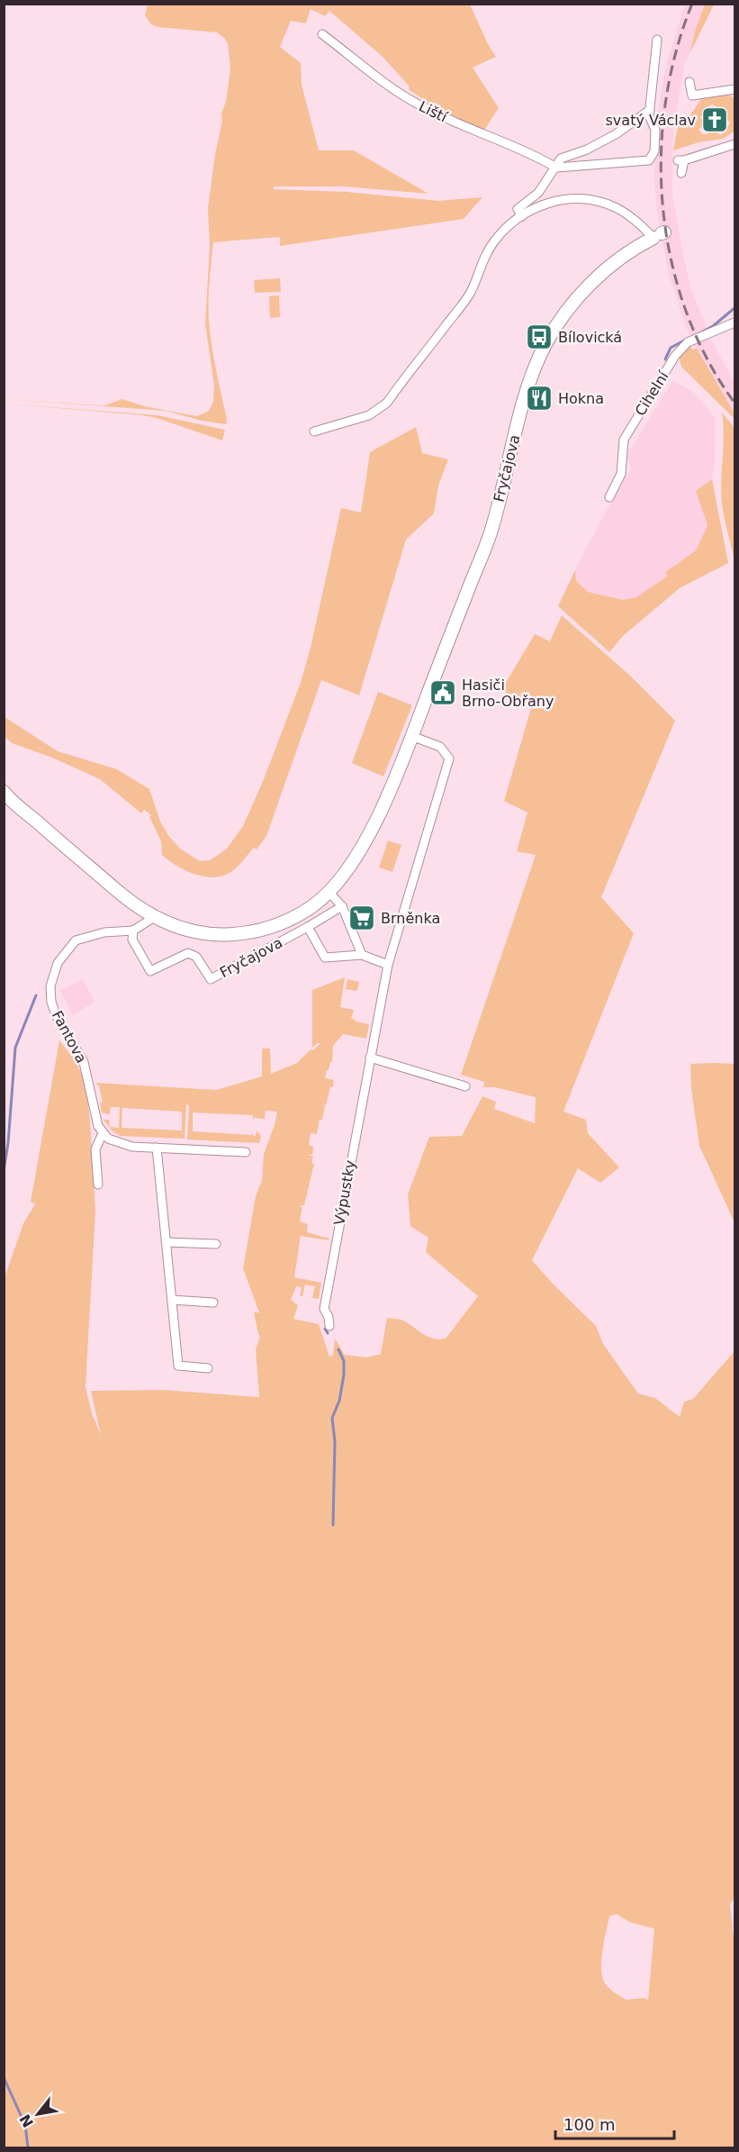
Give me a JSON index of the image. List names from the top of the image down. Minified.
{"streets":{"main road":["Fryčajova"],"street":["Liští","Cihelní","Fantova","Výpustky"]},"crossings":[["Fryčajova","Fantova"]],"places":{"church":["svatý Václav"],"bus stop":["Bílovická"],"restaurant":["Hokna"],"public building":["Hasiči Brno-Obřany"],"supermarket":["Brněnka"]},"scale_bar":"100 m","north":"bottom left"}
